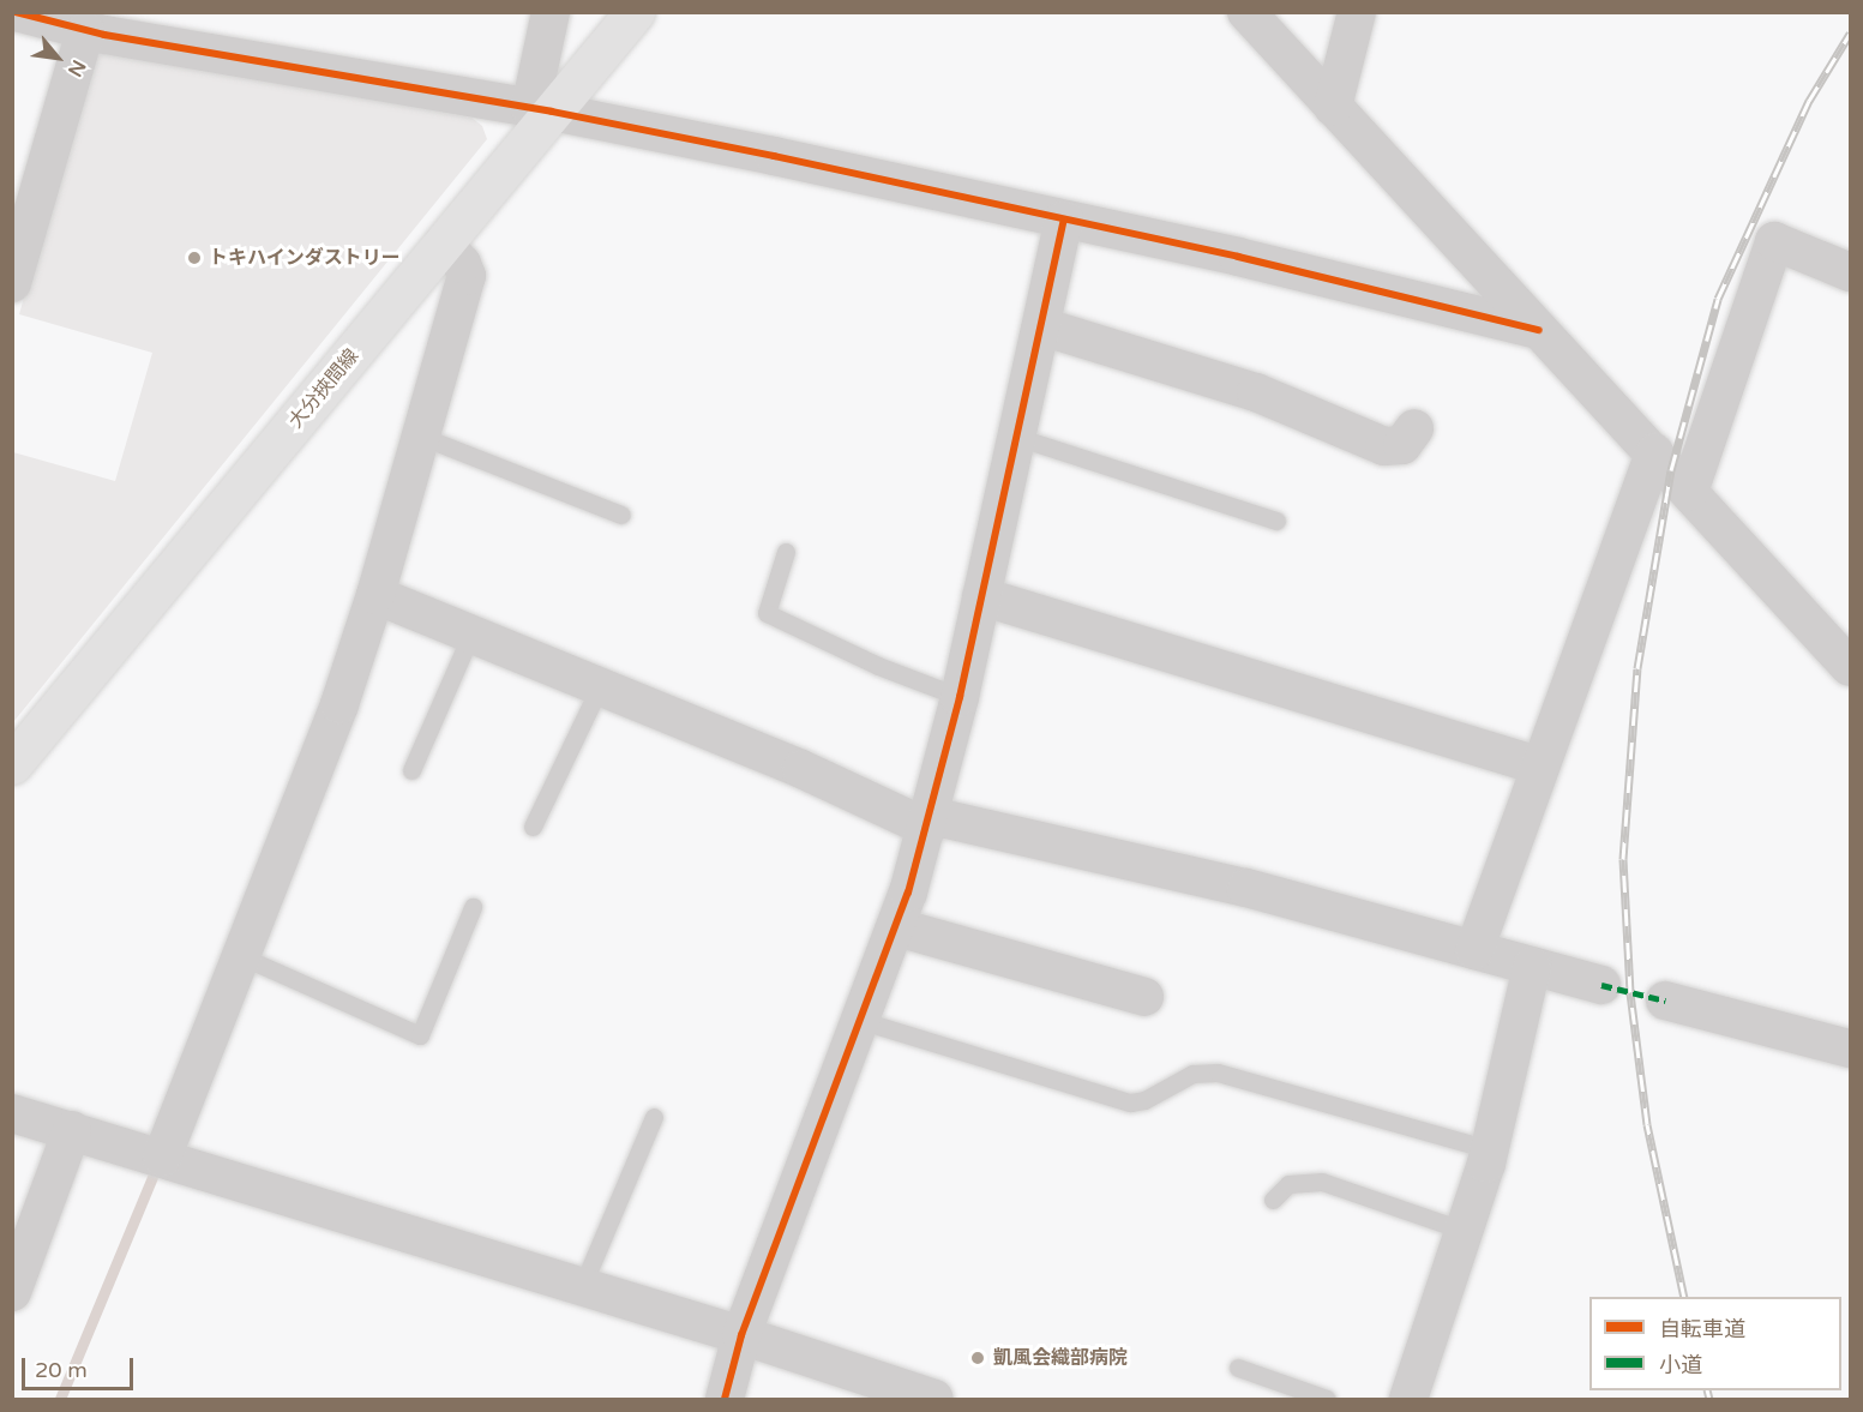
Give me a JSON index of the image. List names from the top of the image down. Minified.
{"streets":{"main road":["大分挾間線"]},"places":["トキハインダストリー","凱風会織部病院"],"legend":["自転車道","小道"],"scale_bar":"20 m","north":"bottom right"}
